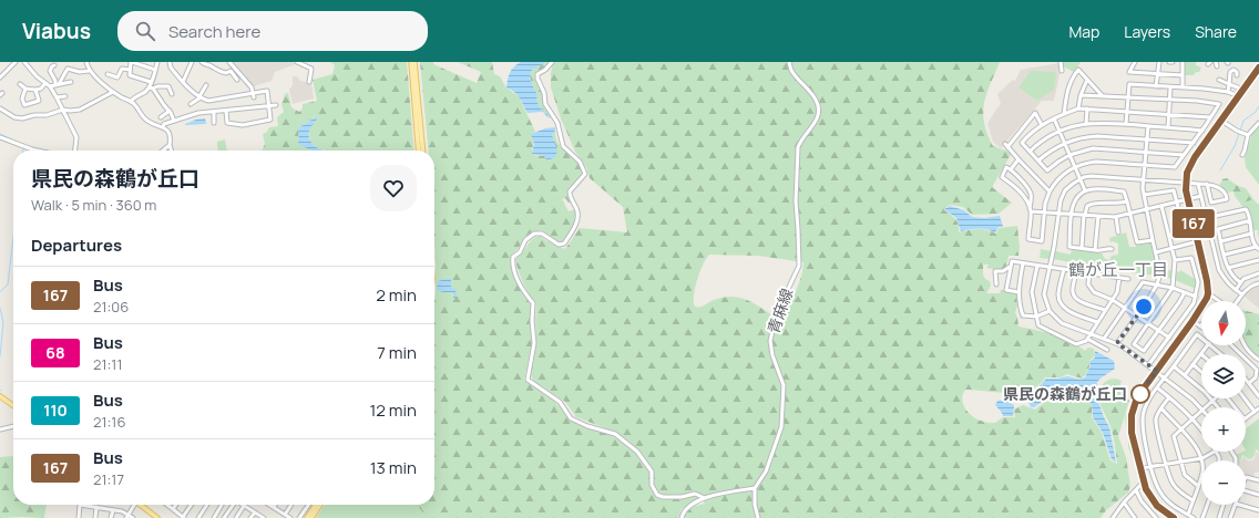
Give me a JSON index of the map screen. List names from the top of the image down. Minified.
{"streets":{"street":["青麻線"]},"districts":["鶴が丘一丁目"],"places":["県民の森鶴が丘口"],"lines":["bus line 167"],"north":"bottom","page":{"header":"Viabus","search":"Search here","nav":["Map","Layers","Share"],"on_map":"167","heading":[["県民の森鶴が丘口","Walk · 5 min · 360 m"],"Departures"],"list":[{"mark":"167","name":"Bus","note":"21:06","value":"2 min"},{"mark":"68","name":"Bus","note":"21:11","value":"7 min"},{"mark":"110","name":"Bus","note":"21:16","value":"12 min"},{"mark":"167","name":"Bus","note":"21:17","value":"13 min"}],"map_buttons":["+","−"]}}
